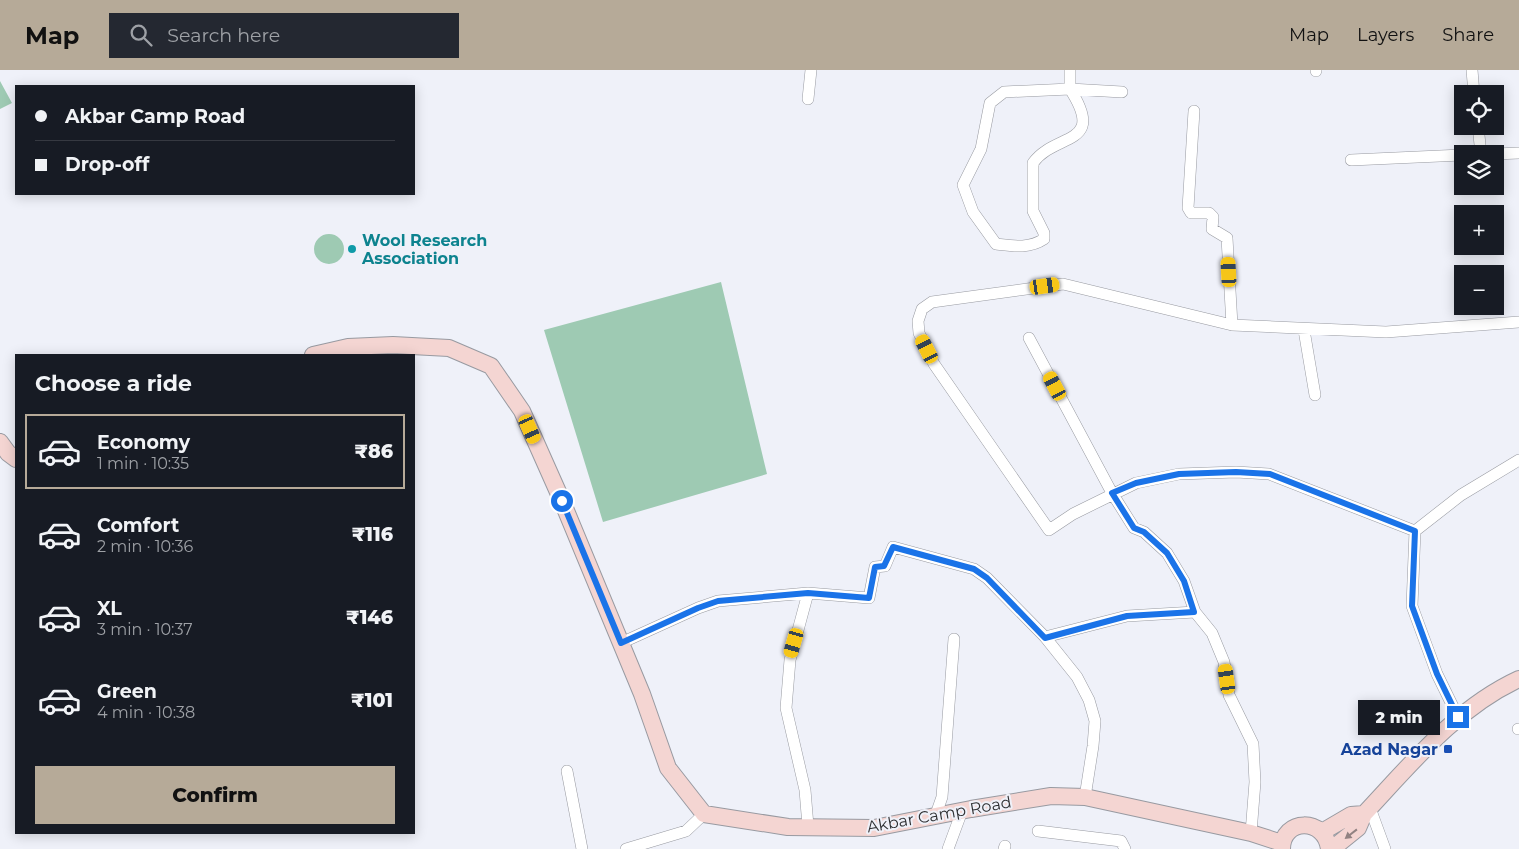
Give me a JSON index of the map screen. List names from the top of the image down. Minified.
{"streets":{"street":["Akbar Camp Road"]},"places":{"other":["Wool Research Association"],"transit":["Azad Nagar"]},"page":{"header":"Map","search":"Search here","nav":["Map","Layers","Share"],"map_buttons":["+","−"],"banner":["Akbar Camp Road","Drop-off"],"heading":"Choose a ride","list":[{"name":"Economy","note":"1 min · 10:35","value":"₹86"},{"name":"Comfort","note":"2 min · 10:36","value":"₹116"},{"name":"XL","note":"3 min · 10:37","value":"₹146"},{"name":"Green","note":"4 min · 10:38","value":"₹101"}],"bubble":"2 min","buttons":"Confirm"}}
